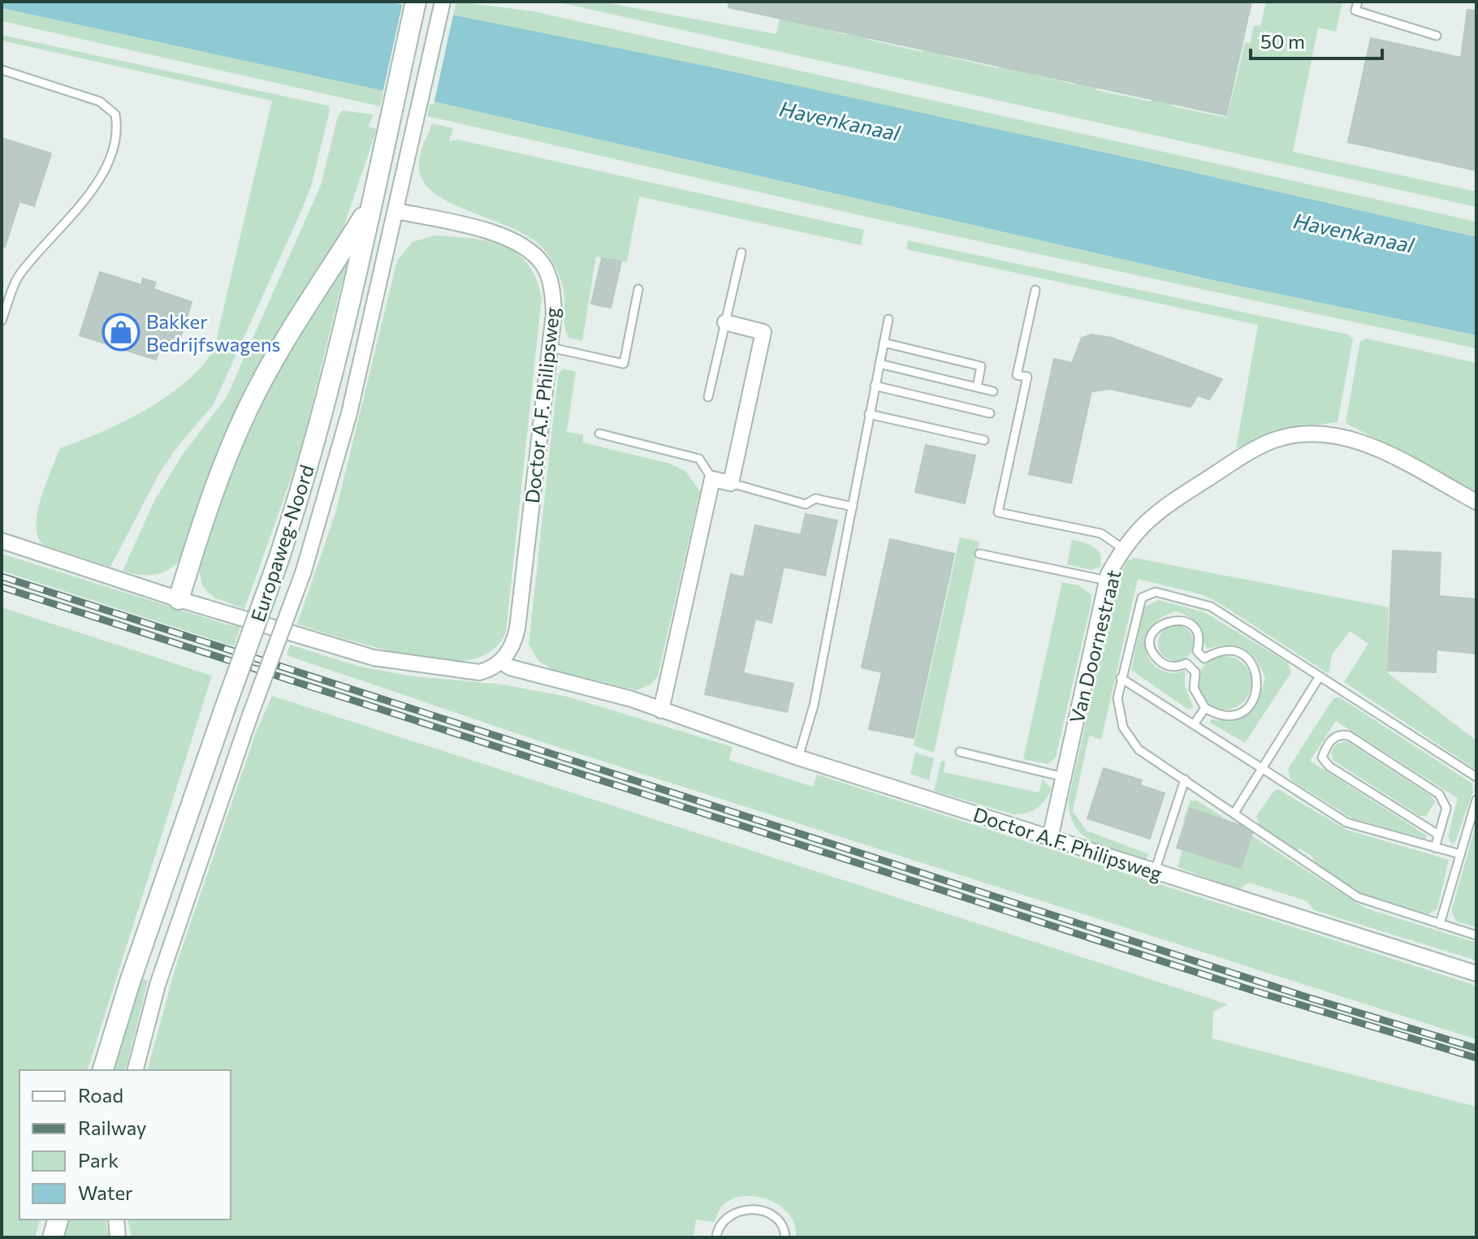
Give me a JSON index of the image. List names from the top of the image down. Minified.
{"streets":{"main road":["Europaweg-Noord"],"street":["Doctor A.F. Philipsweg","Van Doornestraat"]},"crossings":[["Doctor A.F. Philipsweg","Europaweg-Noord"],["Doctor A.F. Philipsweg","Van Doornestraat"]],"water":["Havenkanaal"],"places":{"shop":["Bakker Bedrijfswagens"]},"legend":["Road","Railway","Park","Water"],"scale_bar":"50 m"}
